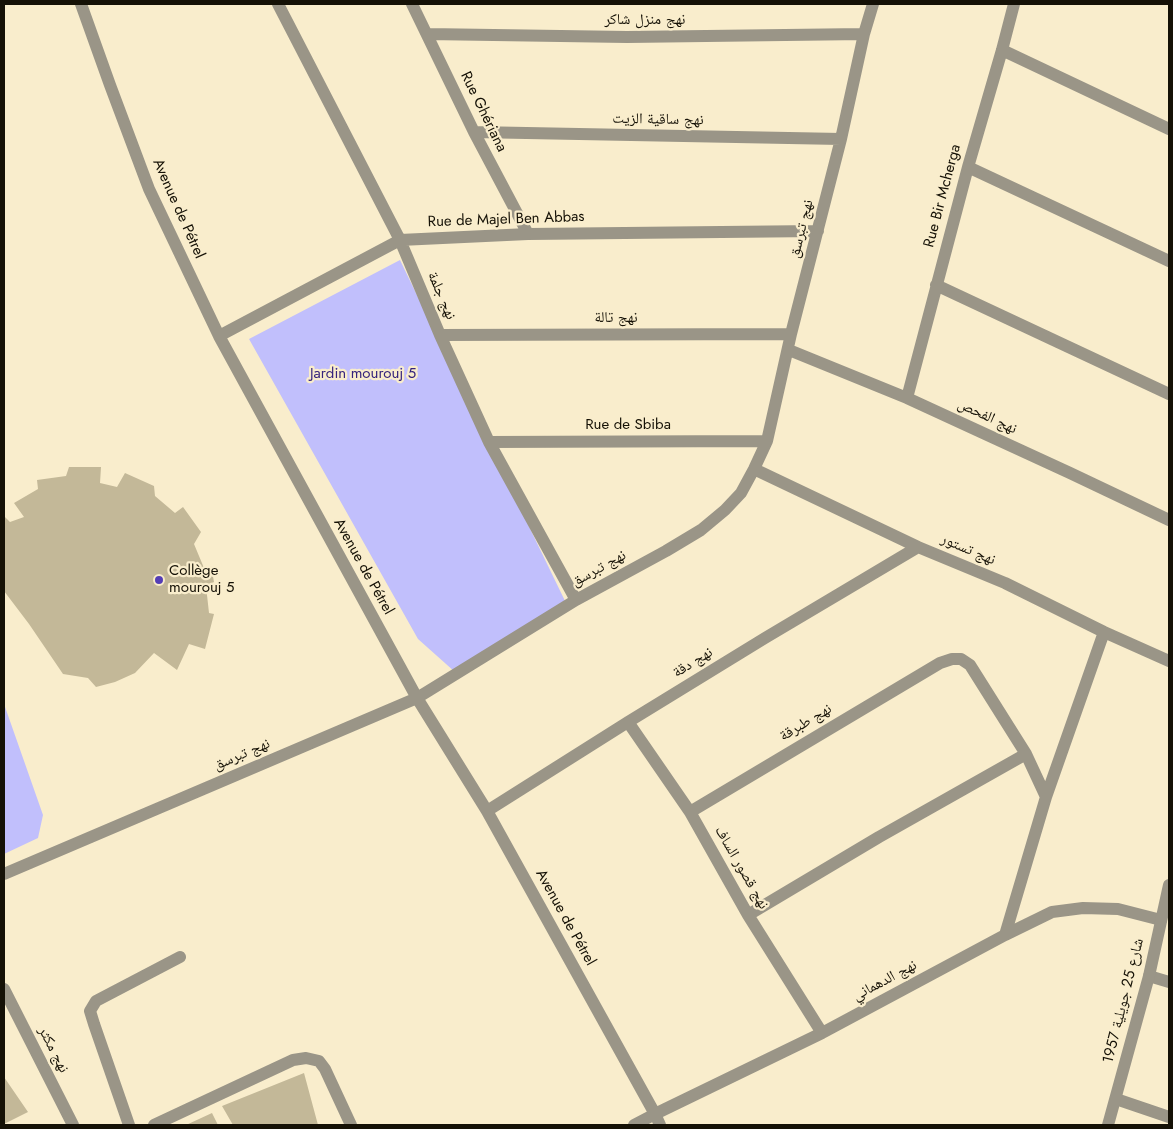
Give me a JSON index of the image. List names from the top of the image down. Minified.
{"streets":{"street":["نهج منزل شاكر","Rue Ghériana","نهج ساقية الزيت","Rue Bir Mcherga","Avenue de Pétrel","Rue de Majel Ben Abbas","نهج تبرسق","نهج جلمة","نهج تالة","نهج الفحص","Rue de Sbiba","نهج تستور","نهج دقة","نهج طبرقة","نهج قصور الساف","نهج الدهماني","شارع 25 جويلية 1957","نهج مكثر"]},"crossings":[["نهج منزل شاكر","Rue Ghériana"],["نهج منزل شاكر","نهج تبرسق"],["Rue Ghériana","نهج ساقية الزيت"],["Rue Ghériana","Rue de Majel Ben Abbas"],["نهج ساقية الزيت","نهج تبرسق"],["Rue Bir Mcherga","نهج الفحص"],["Avenue de Pétrel","Rue de Majel Ben Abbas"],["Avenue de Pétrel","نهج تبرسق"],["Avenue de Pétrel","نهج دقة"],["Avenue de Pétrel","نهج الدهماني"],["Rue de Majel Ben Abbas","نهج تبرسق"],["Rue de Majel Ben Abbas","نهج جلمة"],["نهج تبرسق","نهج جلمة"],["نهج تبرسق","نهج تالة"],["نهج تبرسق","نهج الفحص"],["نهج تبرسق","Rue de Sbiba"],["نهج تبرسق","نهج تستور"],["نهج جلمة","نهج تالة"],["نهج جلمة","Rue de Sbiba"],["نهج تستور","نهج دقة"],["نهج دقة","نهج قصور الساف"],["نهج طبرقة","نهج قصور الساف"],["نهج قصور الساف","نهج الدهماني"],["نهج الدهماني","شارع 25 جويلية 1957"]],"parks":["Jardin mourouj 5"],"places":["Collège mourouj 5"]}
